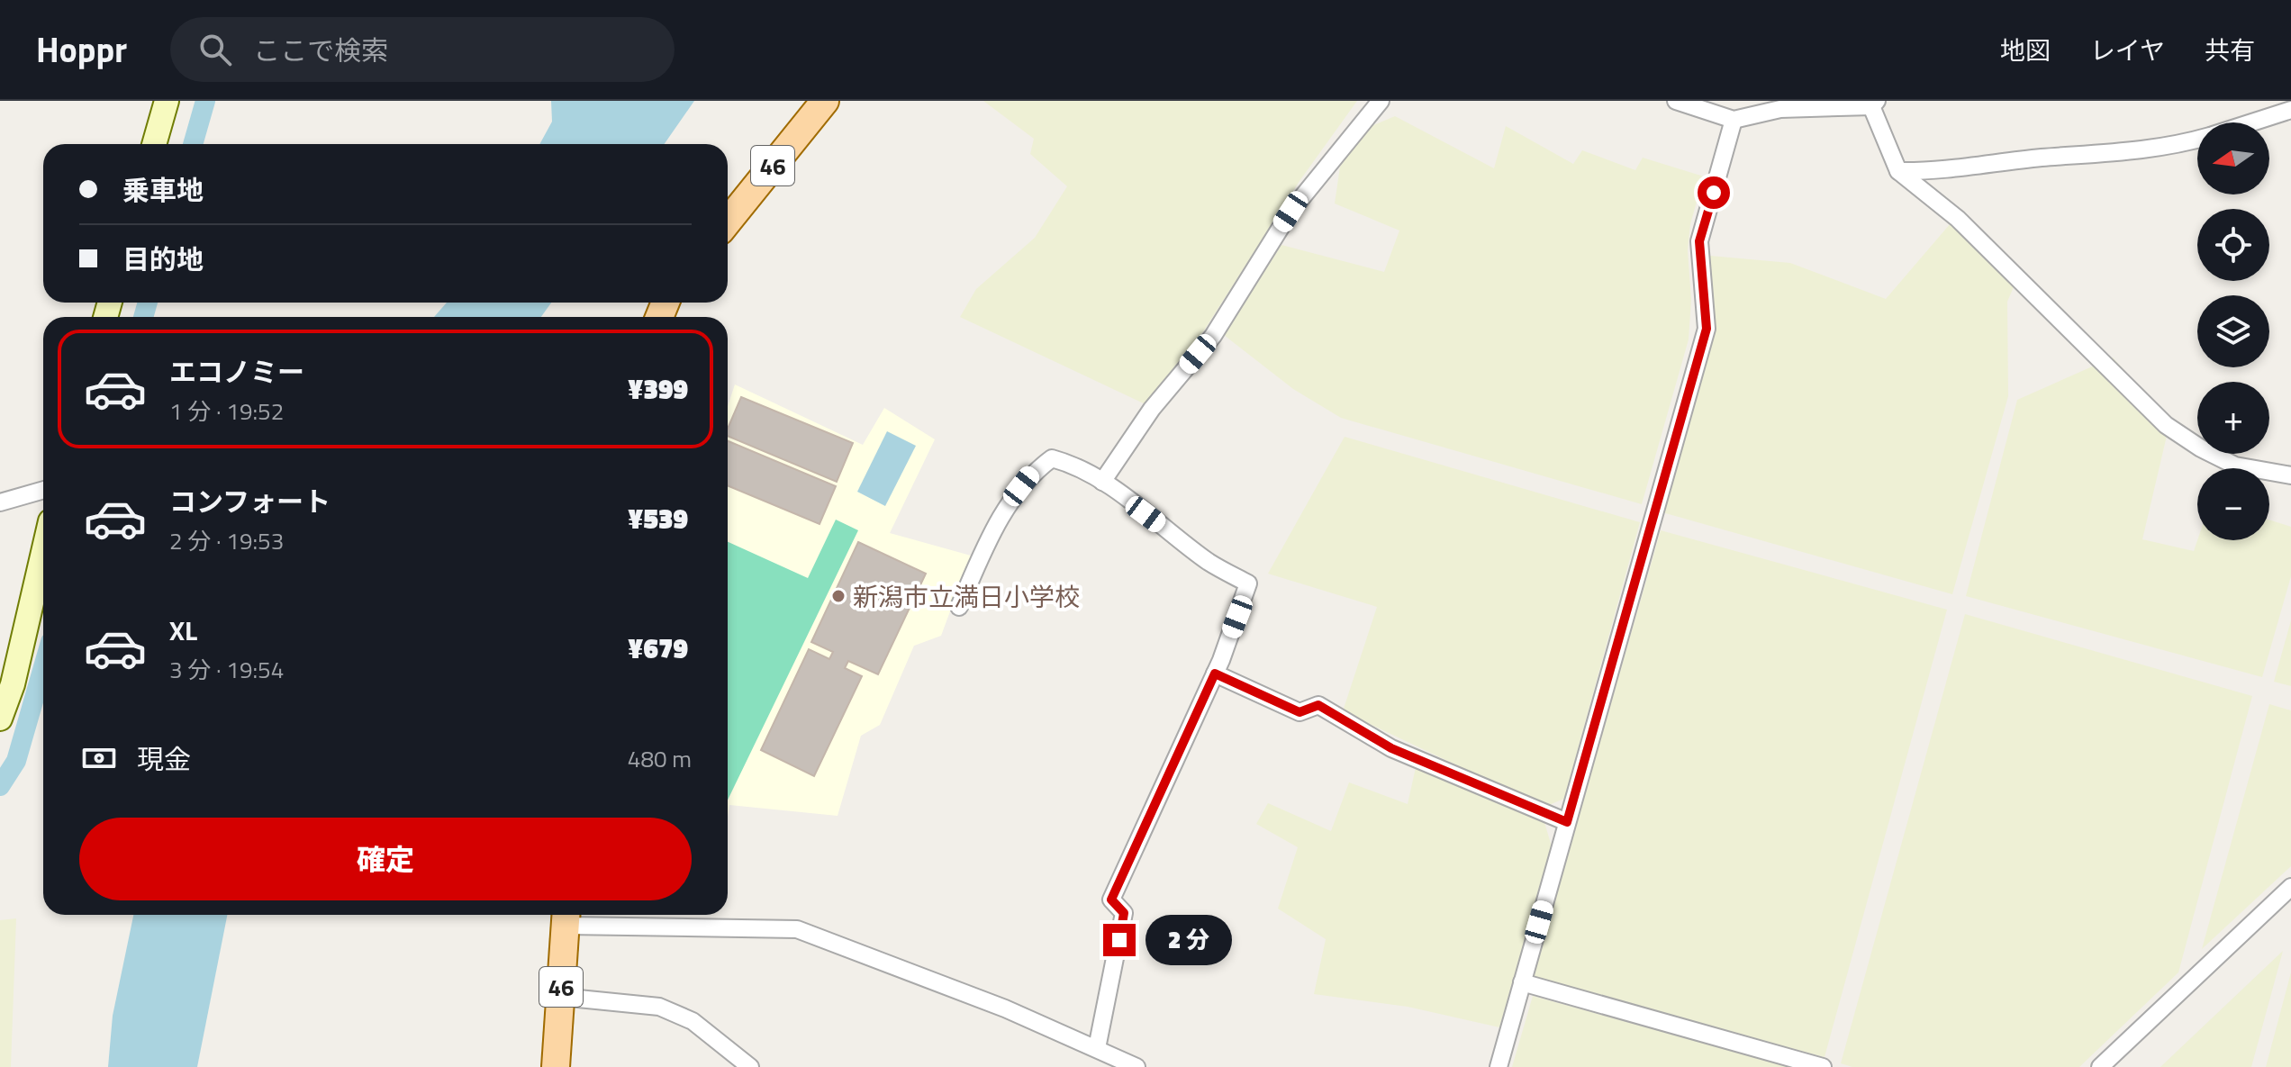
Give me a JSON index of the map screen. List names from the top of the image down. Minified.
{"streets":{"main road":["46"]},"places":["新潟市立満日小学校"],"north":"left","page":{"header":"Hoppr","search":"ここで検索","nav":["地図","レイヤ","共有"],"map_buttons":["+","−"],"banner":["乗車地","目的地"],"list":[{"name":"エコノミー","note":"1 分 · 19:52","value":"¥399"},{"name":"コンフォート","note":"2 分 · 19:53","value":"¥539"},{"name":"XL","note":"3 分 · 19:54","value":"¥679"}],"pay":["現金","480 m"],"buttons":"確定","bubble":"2 分"}}
